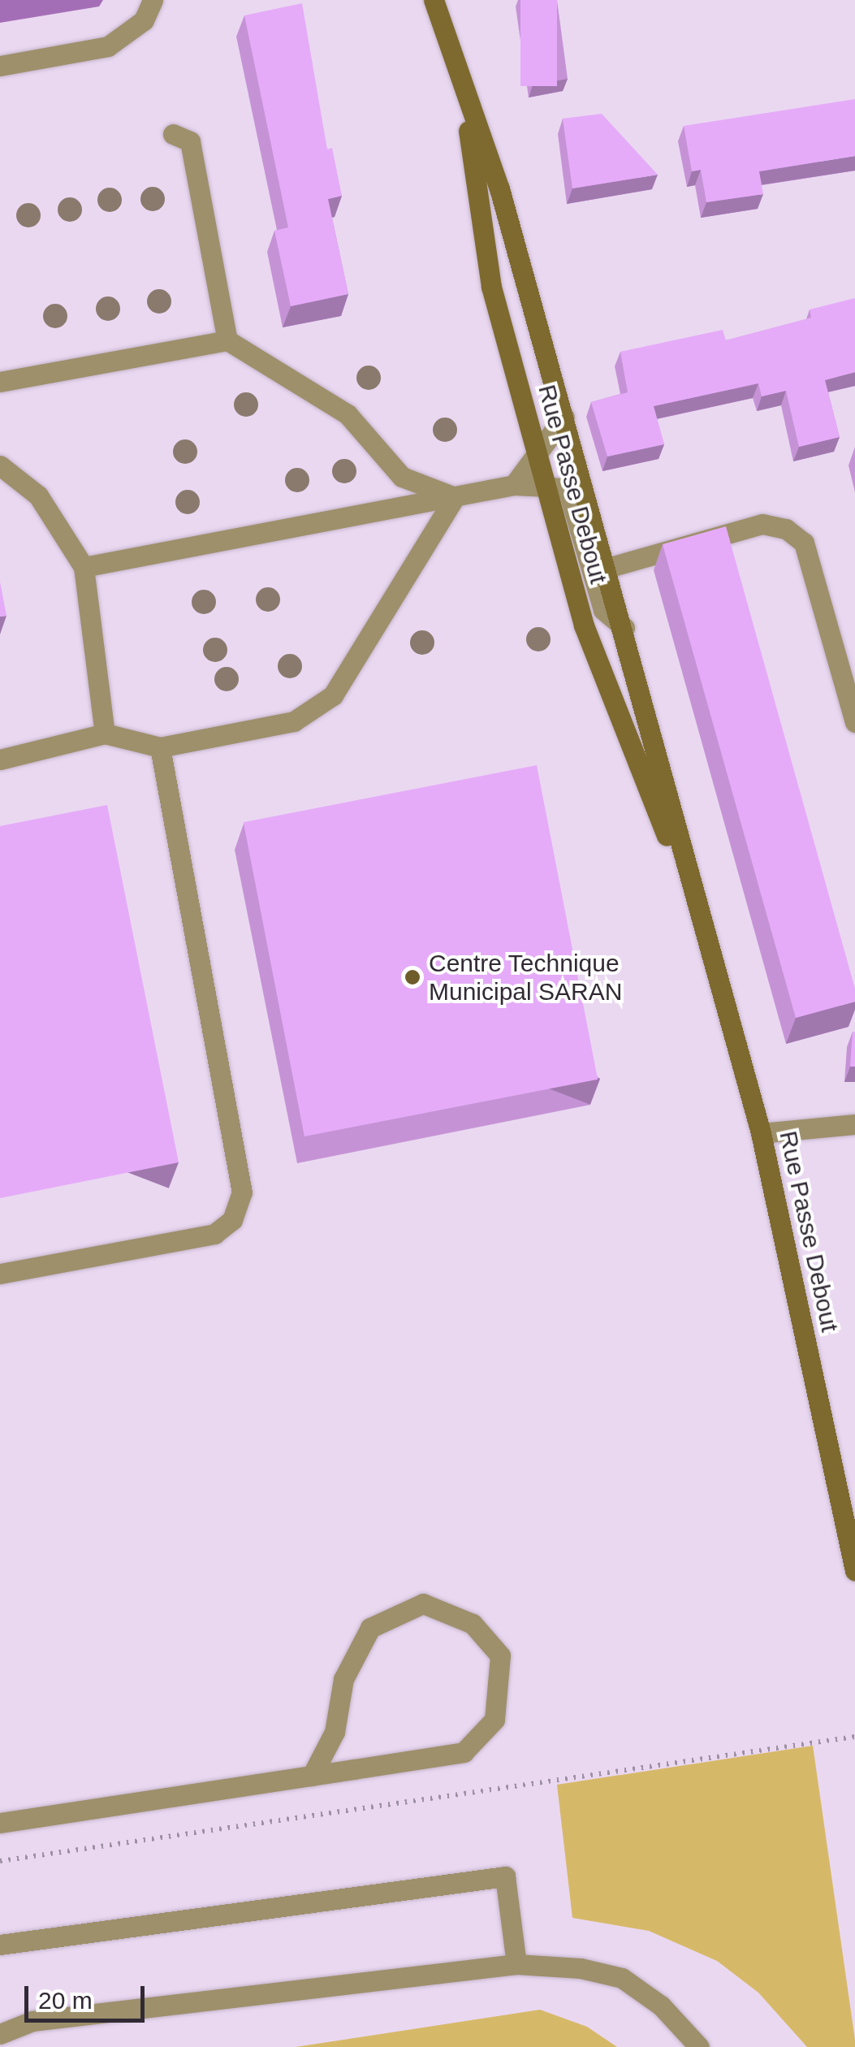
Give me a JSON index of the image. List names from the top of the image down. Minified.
{"streets":{"main road":["Rue Passe Debout"]},"places":["Centre Technique Municipal SARAN"],"scale_bar":"20 m"}
